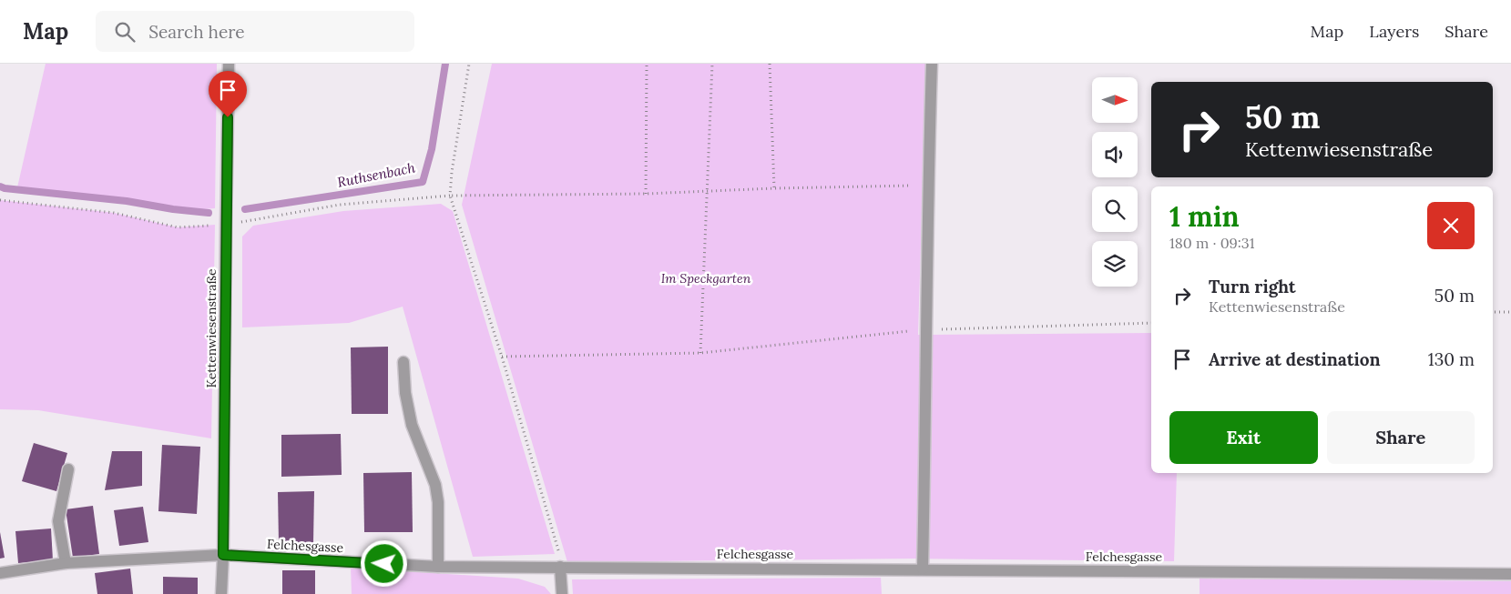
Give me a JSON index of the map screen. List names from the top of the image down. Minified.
{"streets":{"street":["Kettenwiesenstraße","Felchesgasse"]},"crossings":[["Kettenwiesenstraße","Felchesgasse"]],"water":["Ruthsenbach"],"parks":["Im Speckgarten"],"north":"right","page":{"header":"Map","search":"Search here","nav":["Map","Layers","Share"],"turn":["50 m","Kettenwiesenstraße"],"heading":["1 min","180 m · 09:31"],"list":[{"name":"Turn right","note":"Kettenwiesenstraße","value":"50 m"},{"name":"Arrive at destination","value":"130 m"}],"buttons":["Exit","Share"]}}
